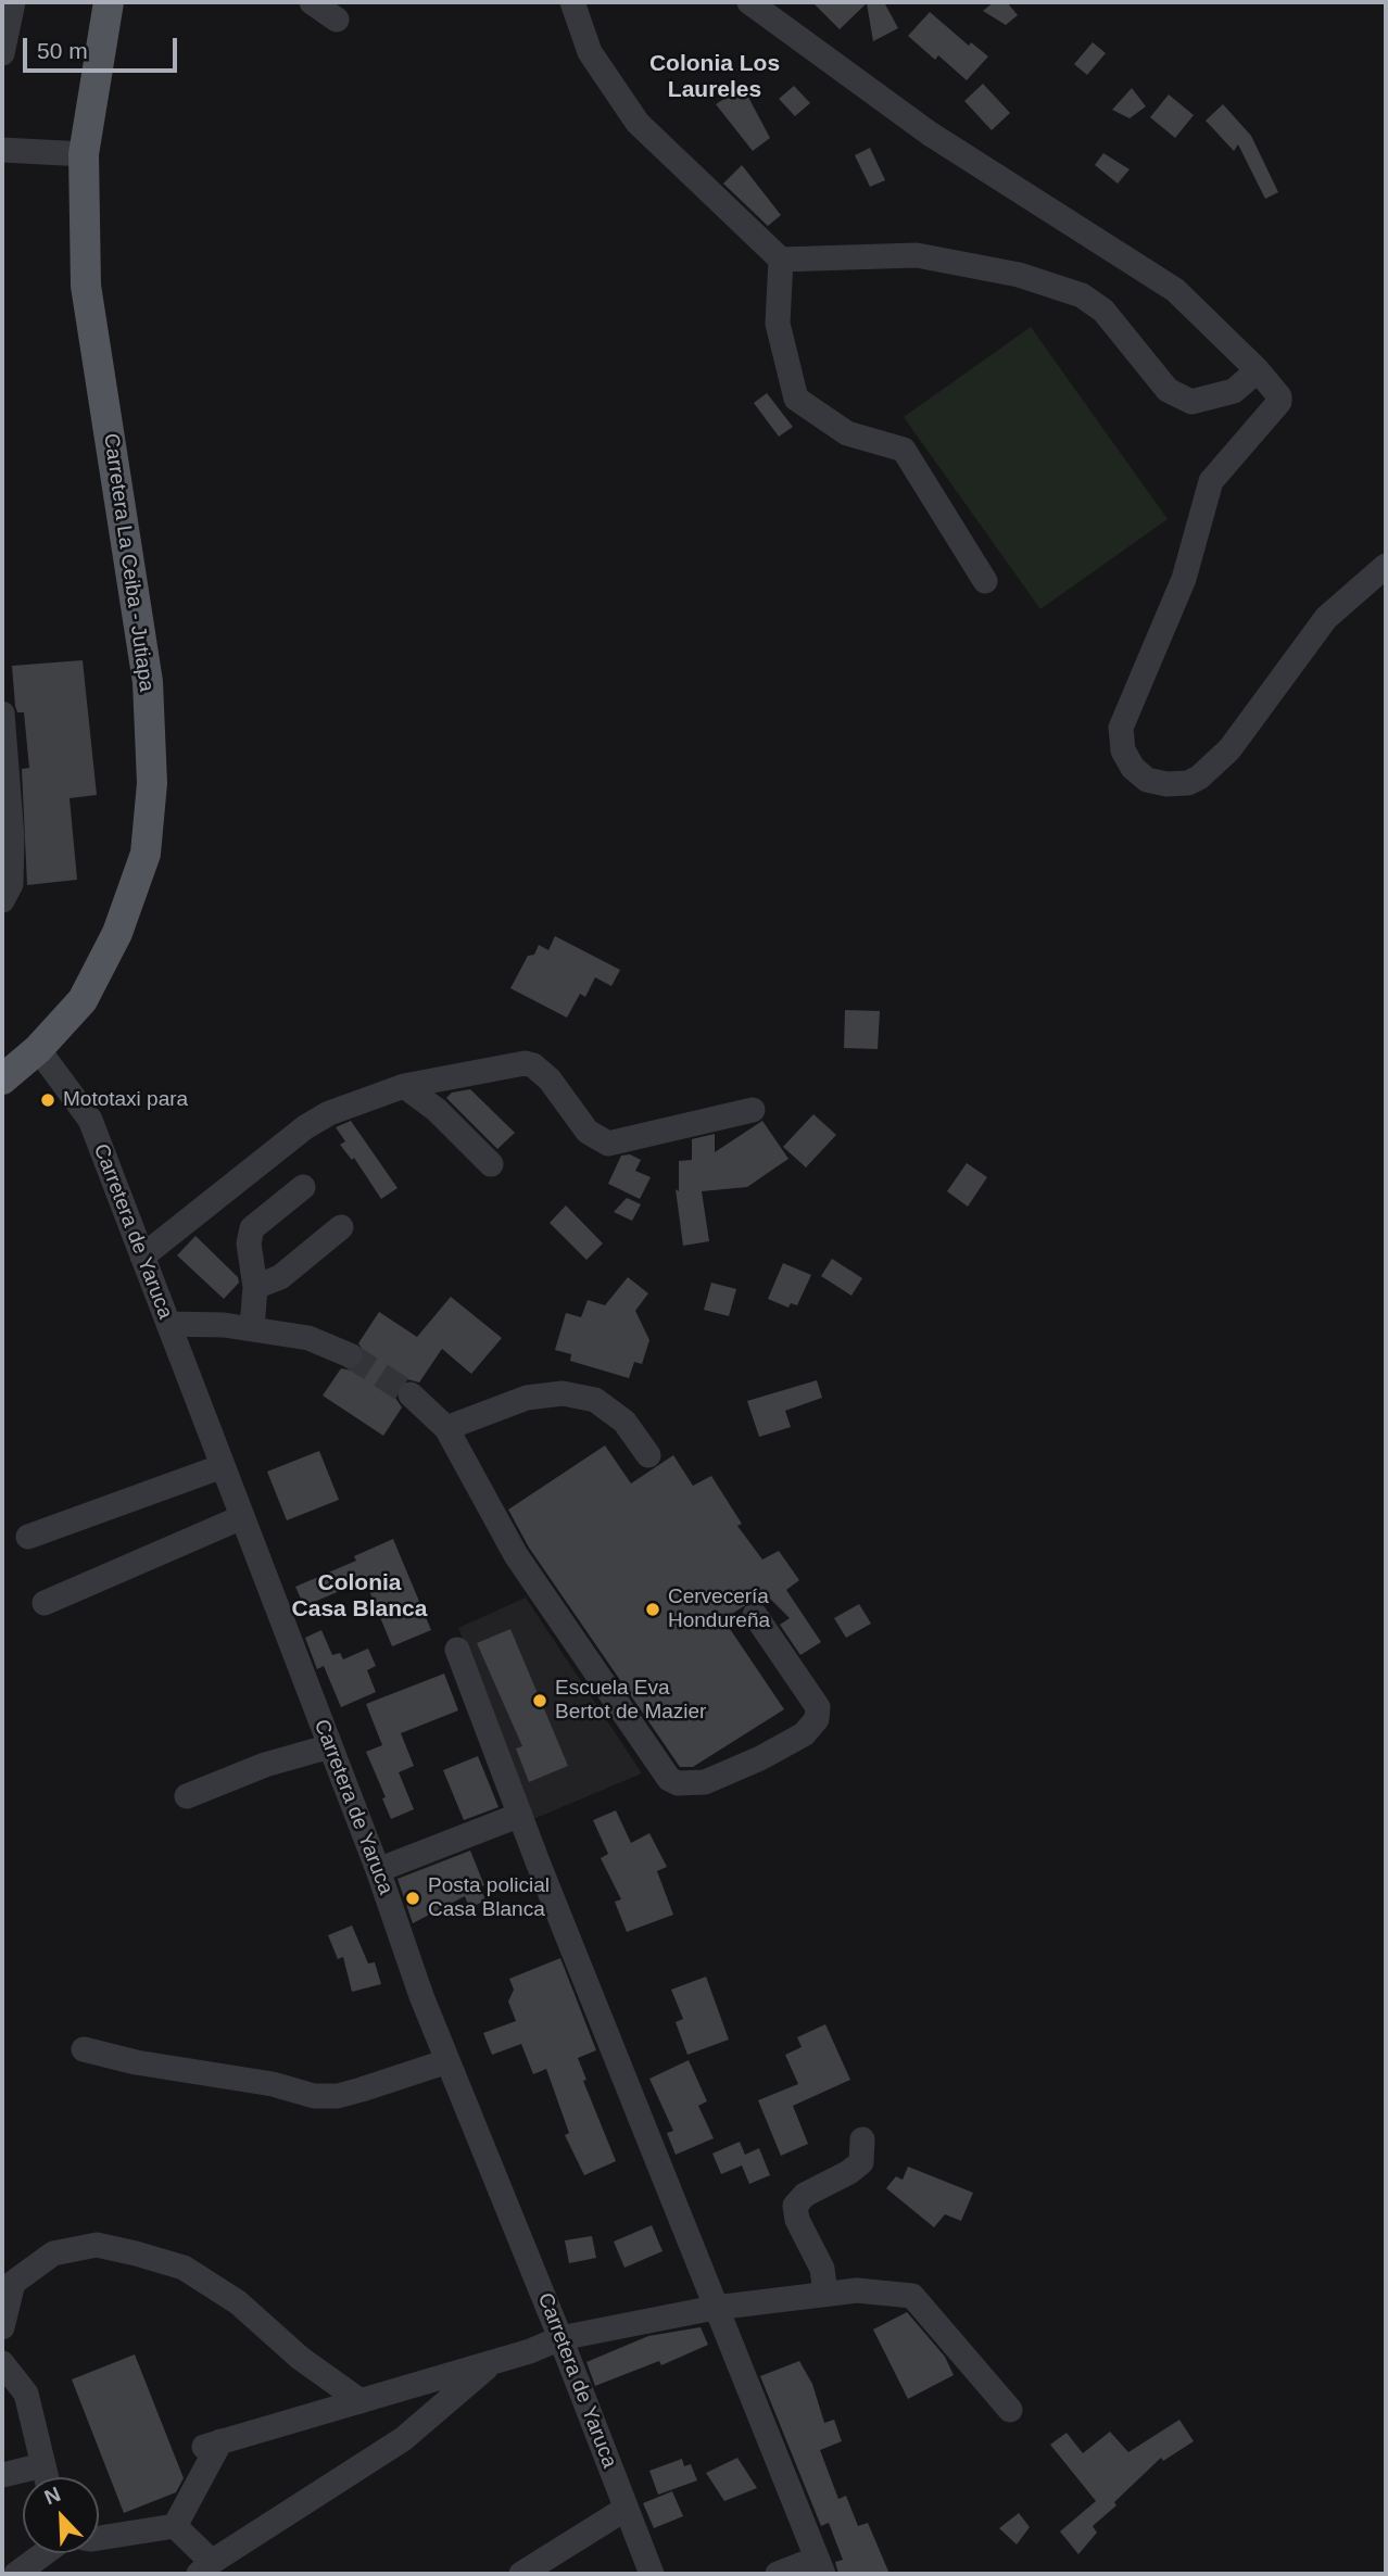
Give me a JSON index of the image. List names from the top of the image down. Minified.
{"streets":{"main road":["Carretera La Ceiba - Jutiapa"],"street":["Carretera de Yaruca"]},"crossings":[["Carretera La Ceiba - Jutiapa","Carretera de Yaruca"]],"districts":["Colonia Los Laureles","Colonia Casa Blanca"],"places":["Mototaxi para","Cervecería Hondureña","Escuela Eva Bertot de Mazier","Posta policial Casa Blanca"],"scale_bar":"50 m","north":"top left"}
